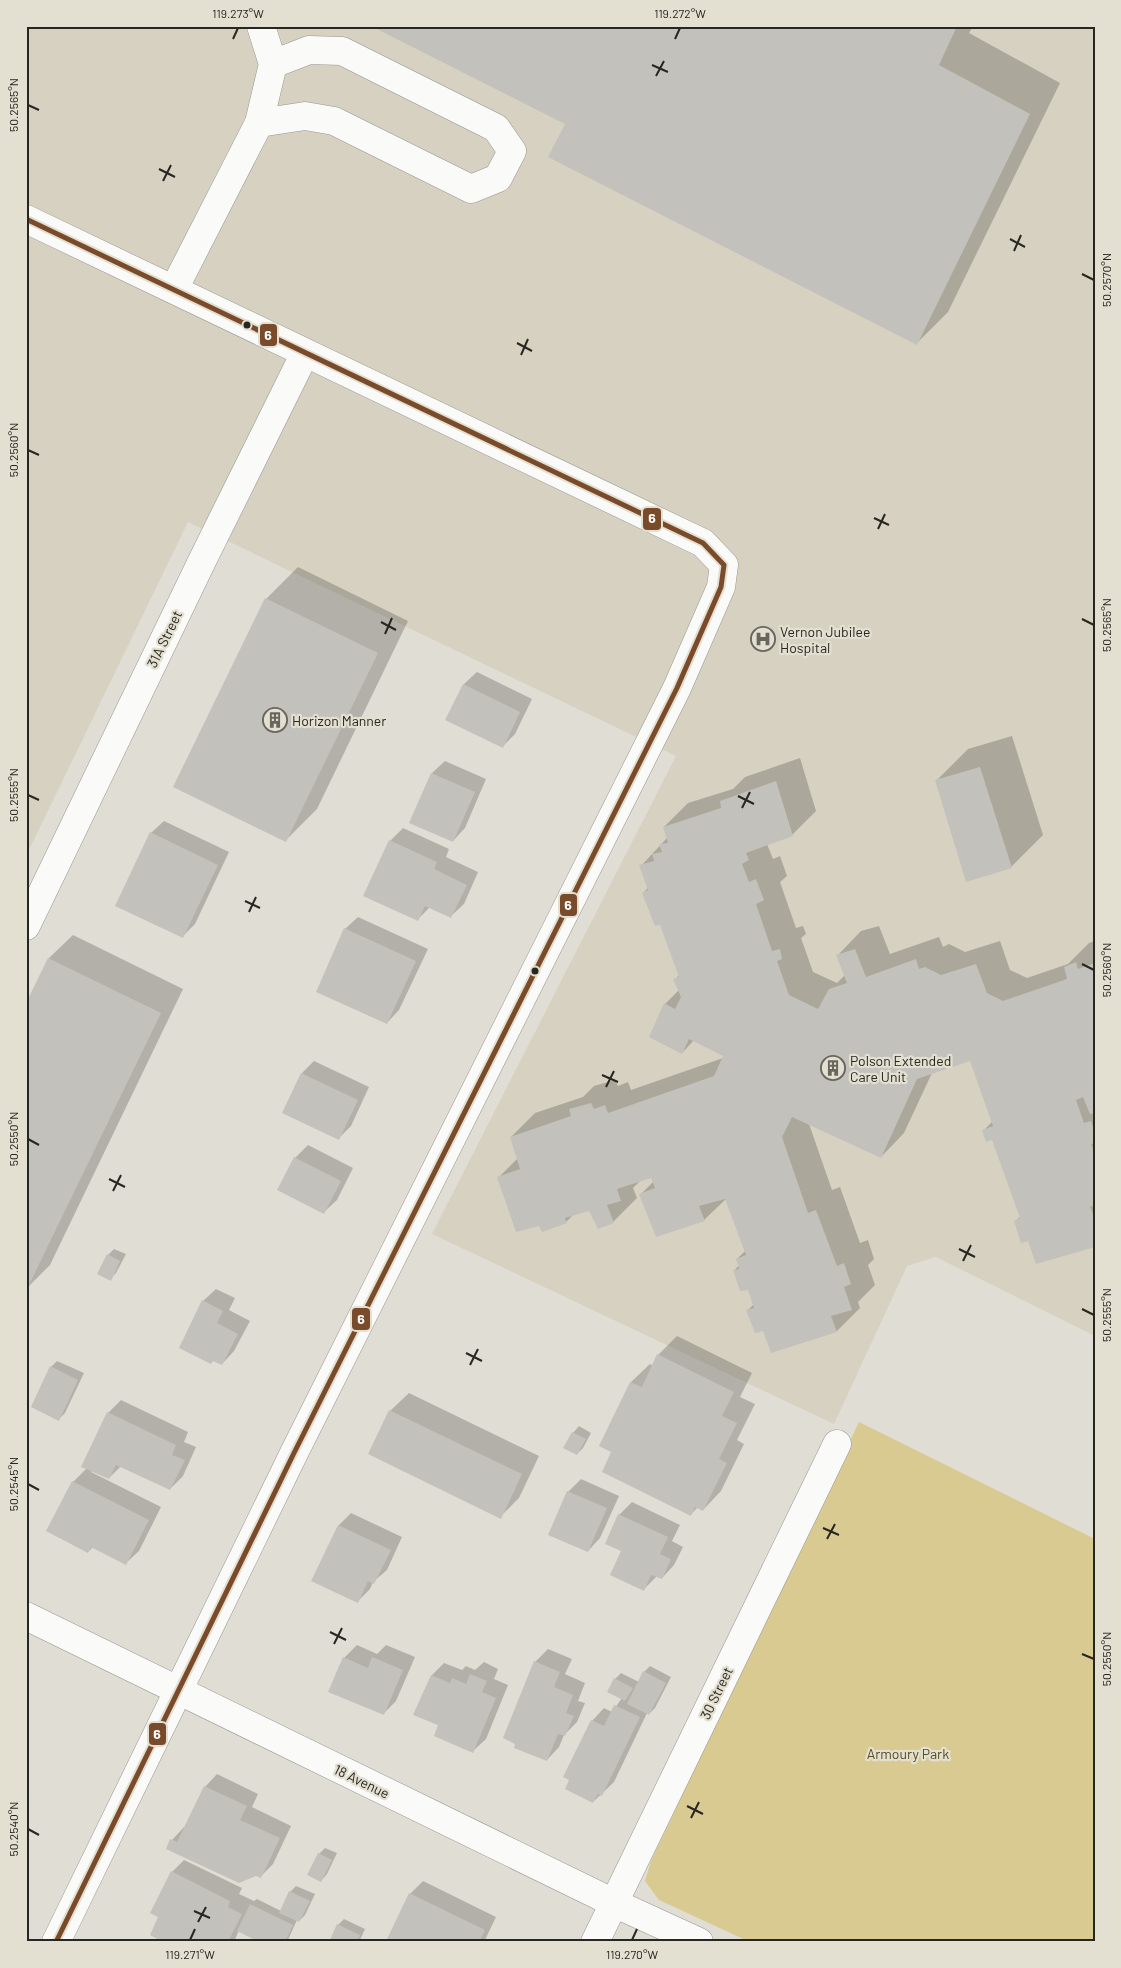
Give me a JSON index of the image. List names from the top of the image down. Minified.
{"streets":{"street":["31A Street","30 Street","18 Avenue"]},"crossings":[["30 Street","18 Avenue"]],"parks":["Armoury Park"],"places":{"hospital":["Vernon Jubilee Hospital"],"building":["Horizon Manner","Polson Extended Care Unit"]},"lines":["transit line 6"],"coordinates":["119.273°W","119.272°W","50.2565°N","50.2570°N","50.2560°N","50.2555°N","50.2550°N","50.2545°N","50.2540°N","119.271°W","119.270°W"]}
